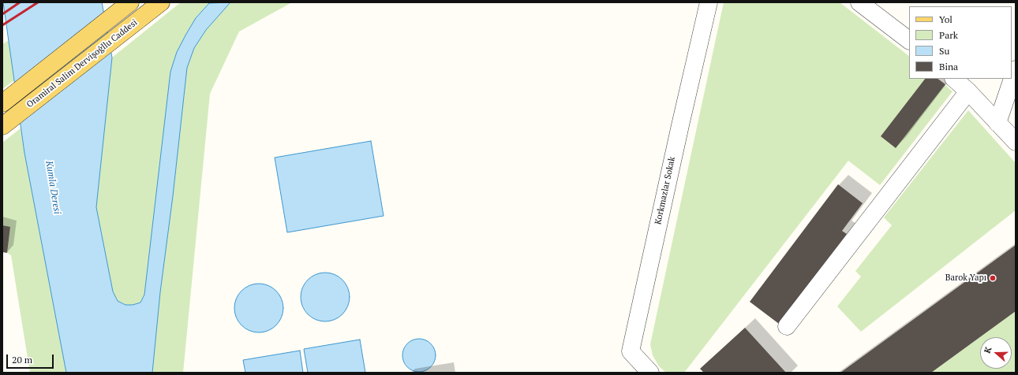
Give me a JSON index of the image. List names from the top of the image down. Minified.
{"streets":{"main road":["Oramiral Salim Dervişoğllu Caddesi"],"street":["Korkmazlar Sokak"]},"water":["Kumla Deresi"],"places":["Barok Yapı"],"legend":["Yol","Park","Su","Bina"],"scale_bar":"20 m","north":"left"}
